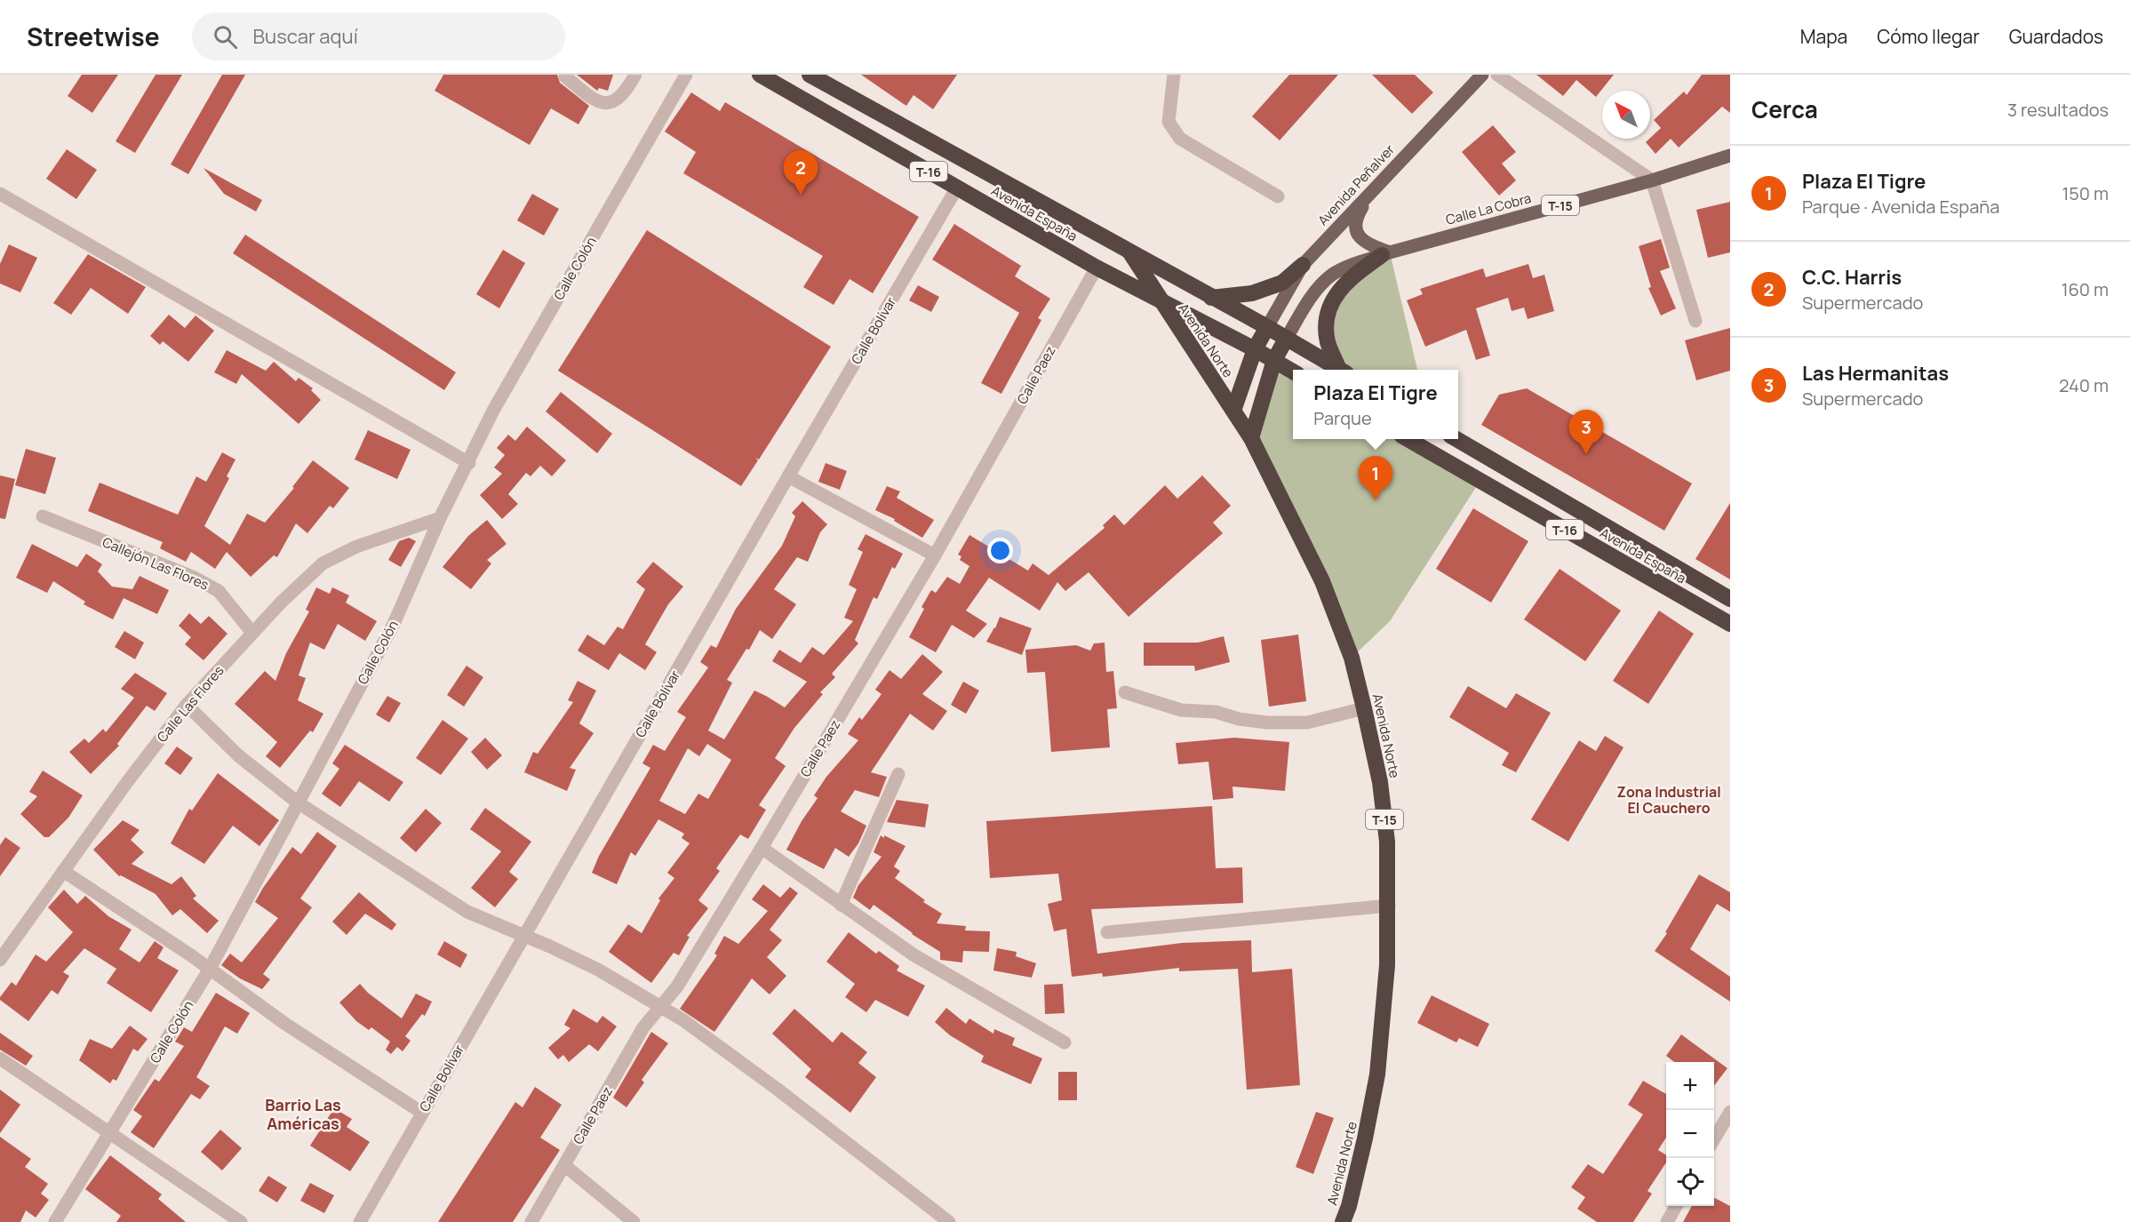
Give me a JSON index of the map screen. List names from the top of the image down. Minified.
{"streets":{"highway":["T-16","T-15","Avenida España","Avenida Norte"],"main road":["Avenida Peñalver","Calle La Cobra"],"street":["Calle Colón","Calle Bolívar","Calle Paez","Callejón Las Flores","Calle Las Flores"]},"crossings":[["T-16","Avenida España"],["T-16","Avenida Norte"],["Avenida Peñalver","Avenida España"],["T-15","Calle La Cobra"],["T-15","Avenida España"],["T-15","Avenida Norte"],["Calle La Cobra","Avenida España"],["Avenida España","Calle Bolívar"],["Avenida España","Avenida Norte"],["Avenida España","Calle Paez"],["Calle Colón","Calle Las Flores"],["Callejón Las Flores","Calle Las Flores"]],"districts":["Zona Industrial El Cauchero","Barrio Las Américas"],"north":"top left","page":{"header":"Streetwise","search":"Buscar aquí","nav":["Mapa","Cómo llegar","Guardados"],"heading":["Cerca","3 resultados"],"list":[{"mark":"1","name":"Plaza El Tigre","note":"Parque · Avenida España","value":"150 m"},{"mark":"2","name":"C.C. Harris","note":"Supermercado","value":"160 m"},{"mark":"3","name":"Las Hermanitas","note":"Supermercado","value":"240 m"}],"pins":["2","3","1"],"popup":["Plaza El Tigre","Parque"],"map_buttons":["+","−"]}}
